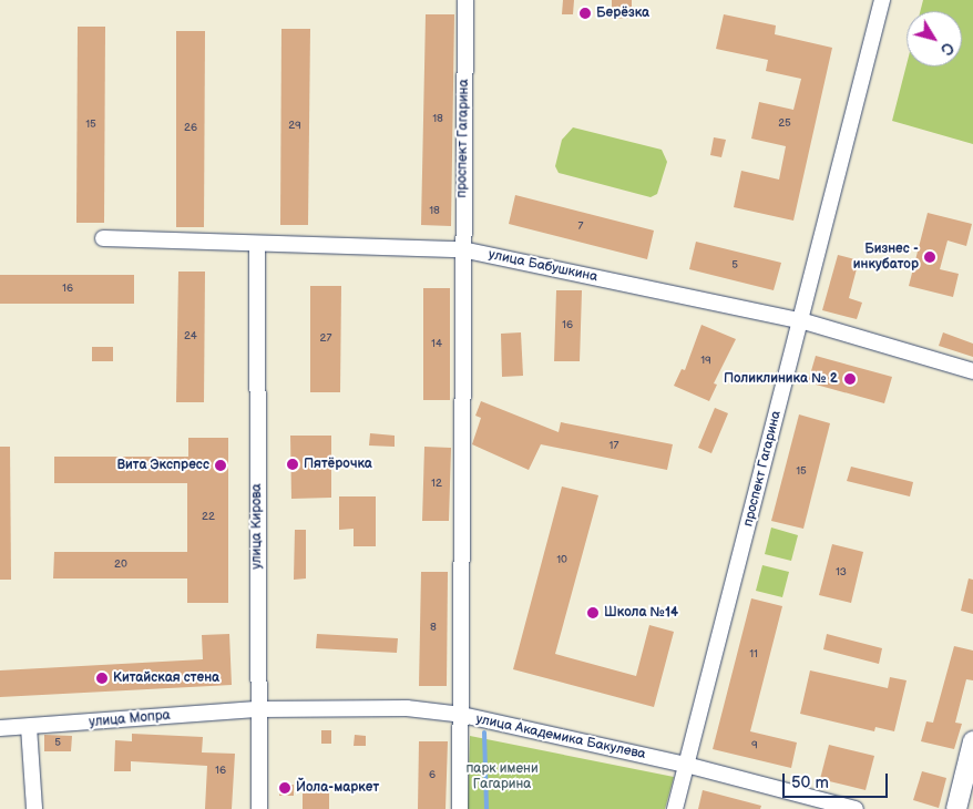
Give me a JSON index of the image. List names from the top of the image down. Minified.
{"streets":{"street":["проспект Гагарина","улица Бабушкина","улица Кирова","улица Мопра","улица Академика Бакулева"]},"crossings":[["проспект Гагарина","улица Бабушкина"],["проспект Гагарина","улица Академика Бакулева"],["улица Бабушкина","улица Кирова"],["улица Кирова","улица Мопра"],["улица Кирова","улица Академика Бакулева"],["улица Мопра","улица Академика Бакулева"]],"parks":["парк имени Гагарина"],"places":["Берёзка","Бизнес - инкубатор","Поликлиника № 2","Пятёрочка","Вита Экспресс","Школа №14","Китайская стена","Йола-маркет"],"house_numbers":["18","25","15","29","26","18","7","5","16","16","24","27","14","19","17","15","12","22","10","20","13","8","11","5","9","16","6"],"scale_bar":"50 m","north":"bottom right"}
